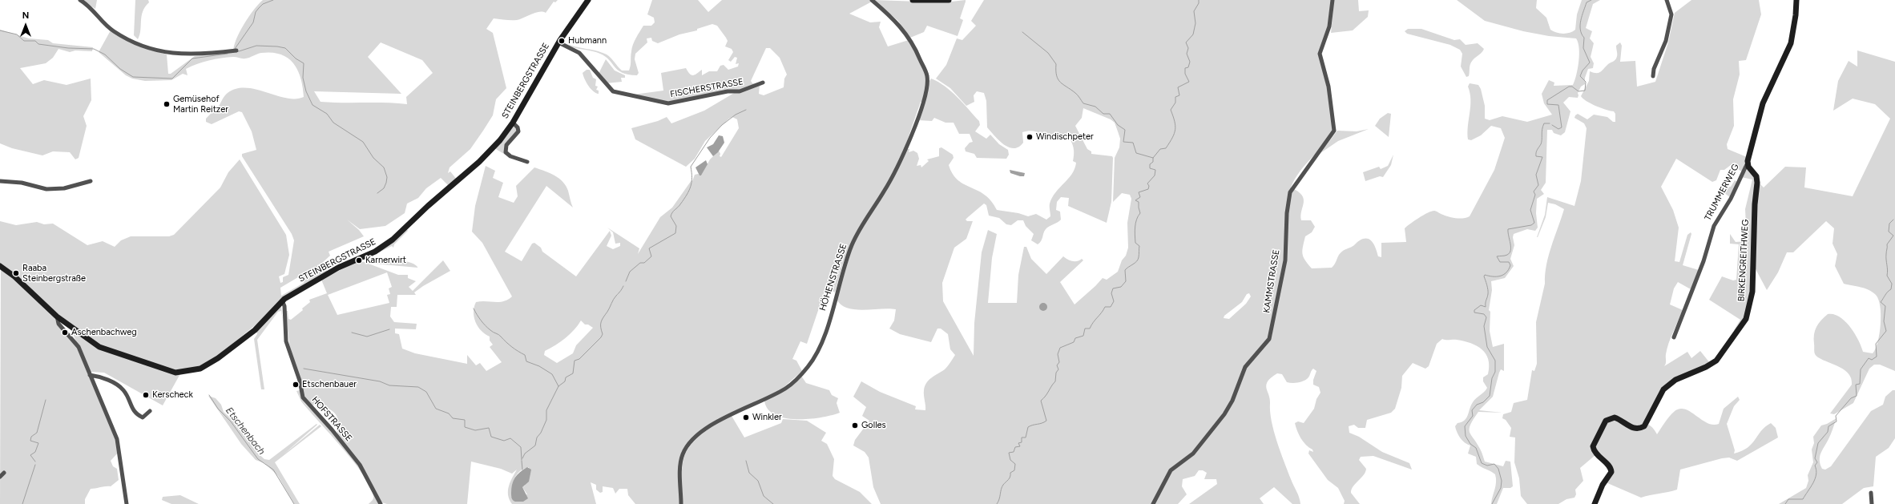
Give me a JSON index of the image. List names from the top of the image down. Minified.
{"streets":{"street":["STEINBERGSTRASSE","FISCHERSTRASSE","TRUMMERWEG","BIRKENGREITHWEG","HÖHENSTRASSE","KAMMSTRASSE","HOFSTRASSE"]},"crossings":[["STEINBERGSTRASSE","FISCHERSTRASSE"],["STEINBERGSTRASSE","HOFSTRASSE"],["TRUMMERWEG","BIRKENGREITHWEG"]],"water":["Etschenbach"],"places":["Hubmann","Gemüsehof Martin Reitzer","Windischpeter","Karnerwirt","Raaba Steinbergstraße","Aschenbachweg","Etschenbauer","Kerscheck","Winkler","Golles"],"north":"top"}
